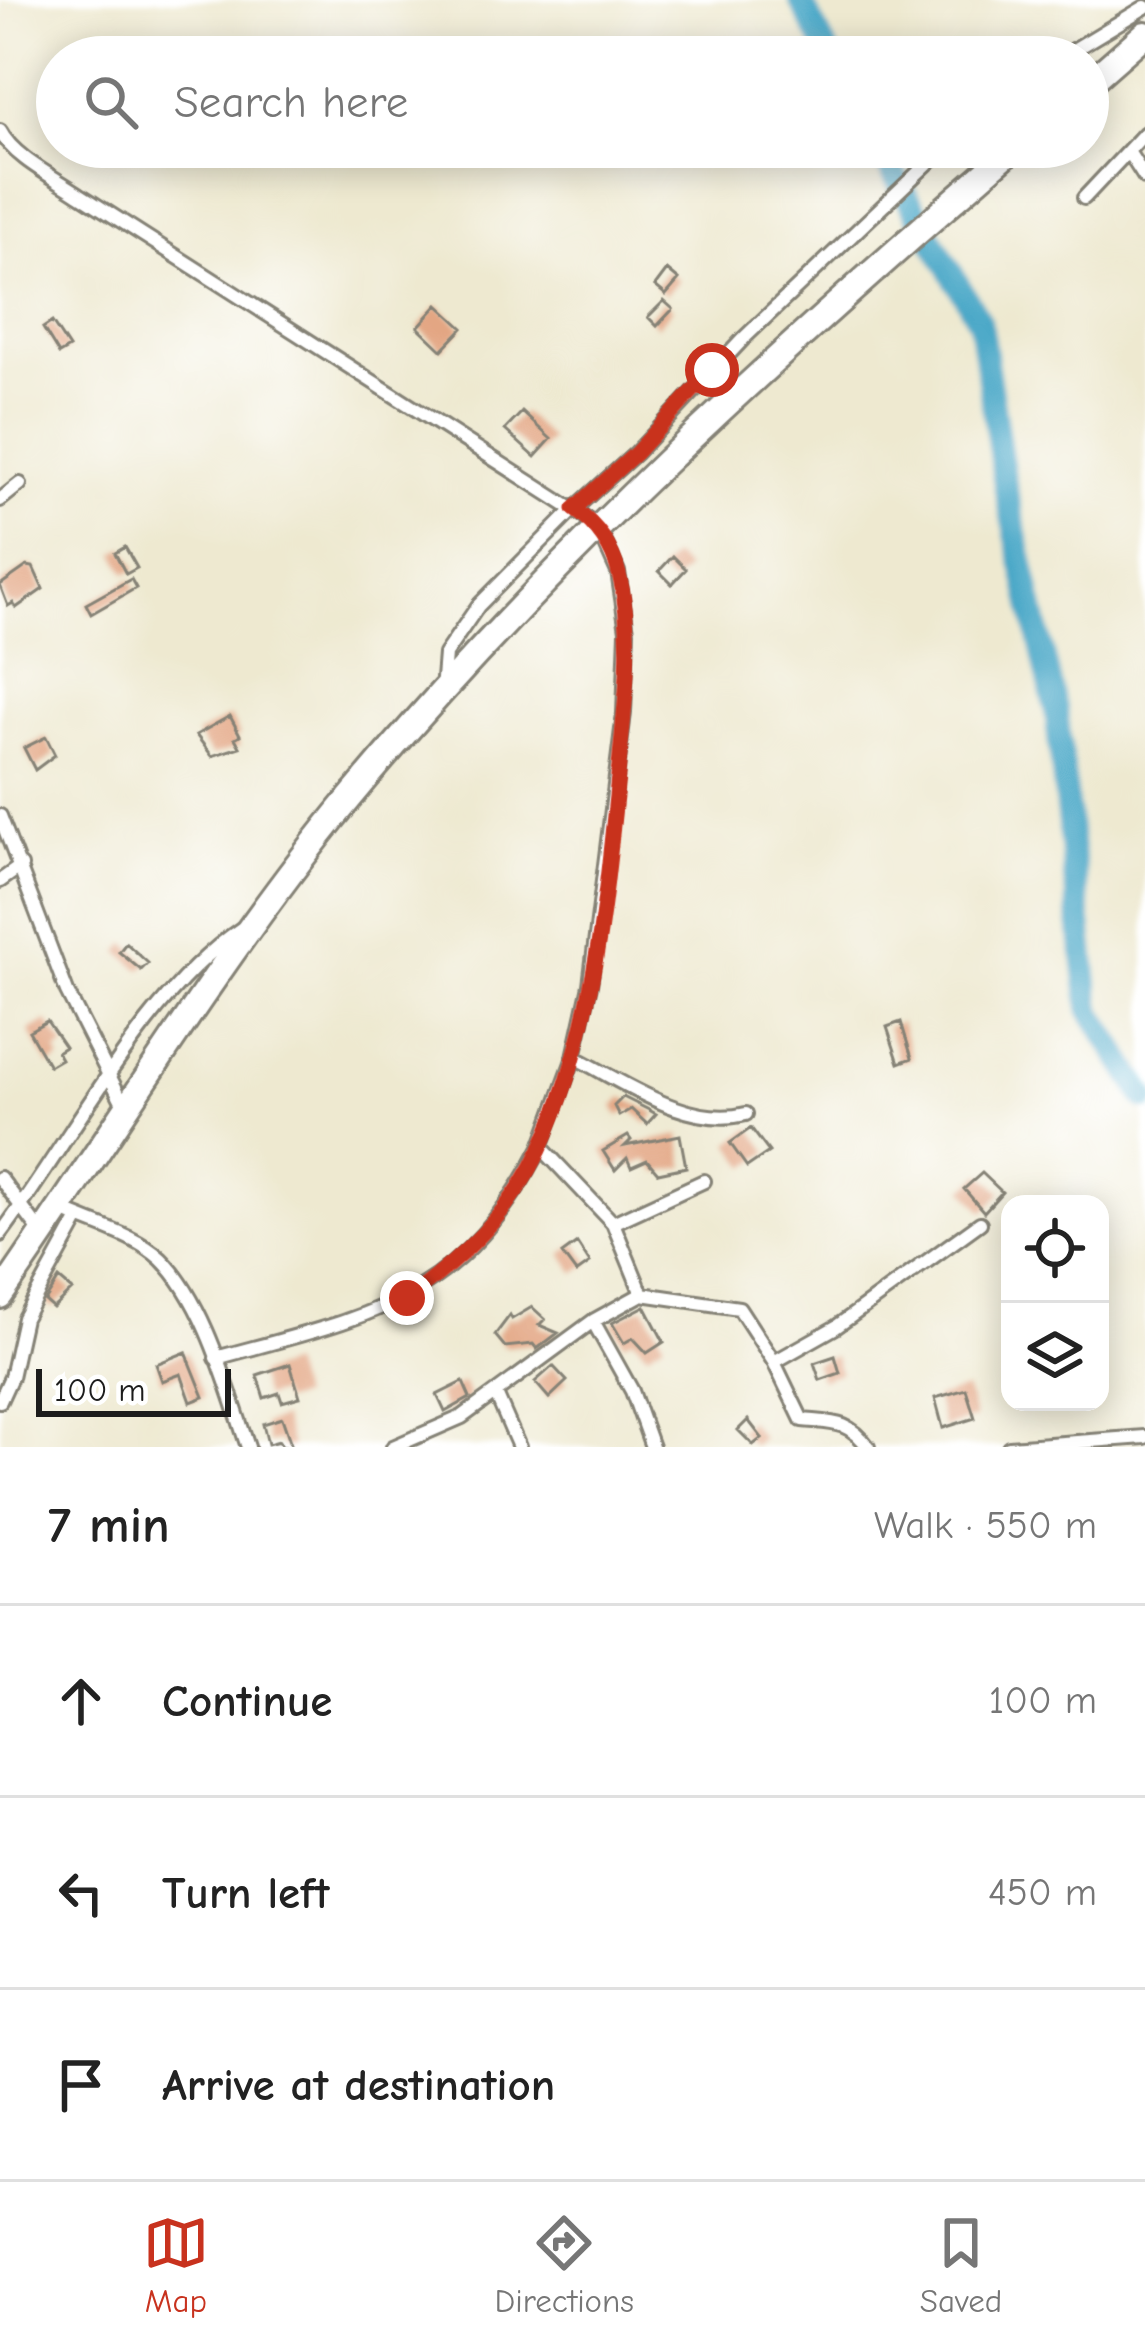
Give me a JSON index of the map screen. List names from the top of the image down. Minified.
{"scale_bar":"100 m","page":{"search":"Search here","scale":"100 m","heading":["7 min","Walk · 550 m"],"list":[["Continue","100 m"],["Turn left","450 m"],"Arrive at destination"],"nav":["Map","Directions","Saved"]}}
